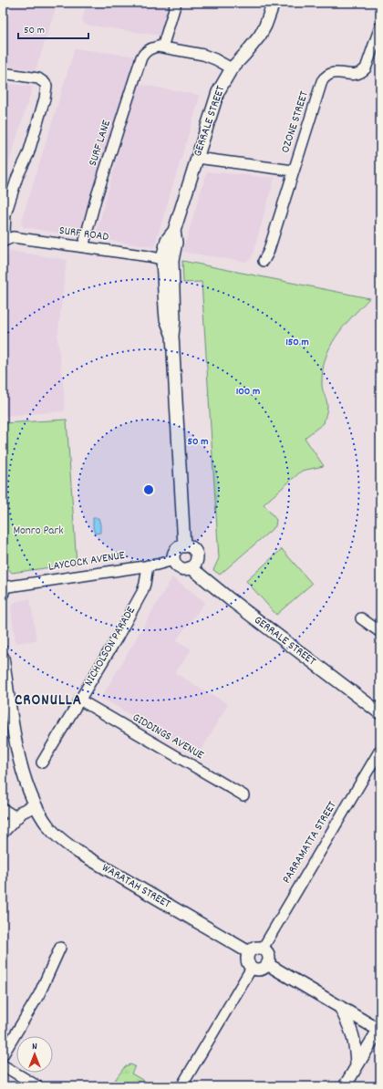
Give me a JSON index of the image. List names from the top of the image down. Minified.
{"streets":{"street":["GERRALE STREET","OZONE STREET","SURF LANE","SURF ROAD","LAYCOCK AVENUE","NICHOLSON PARADE","GIDDINGS AVENUE","PARRAMATTA STREET","WARATAH STREET"]},"crossings":[["GERRALE STREET","SURF ROAD"],["GERRALE STREET","LAYCOCK AVENUE"],["SURF LANE","SURF ROAD"],["LAYCOCK AVENUE","NICHOLSON PARADE"],["NICHOLSON PARADE","GIDDINGS AVENUE"],["PARRAMATTA STREET","WARATAH STREET"]],"districts":["CRONULLA"],"parks":["Monro Park"],"scale_bar":"50 m","north":"top","rings":["150 m","100 m","50 m"]}
